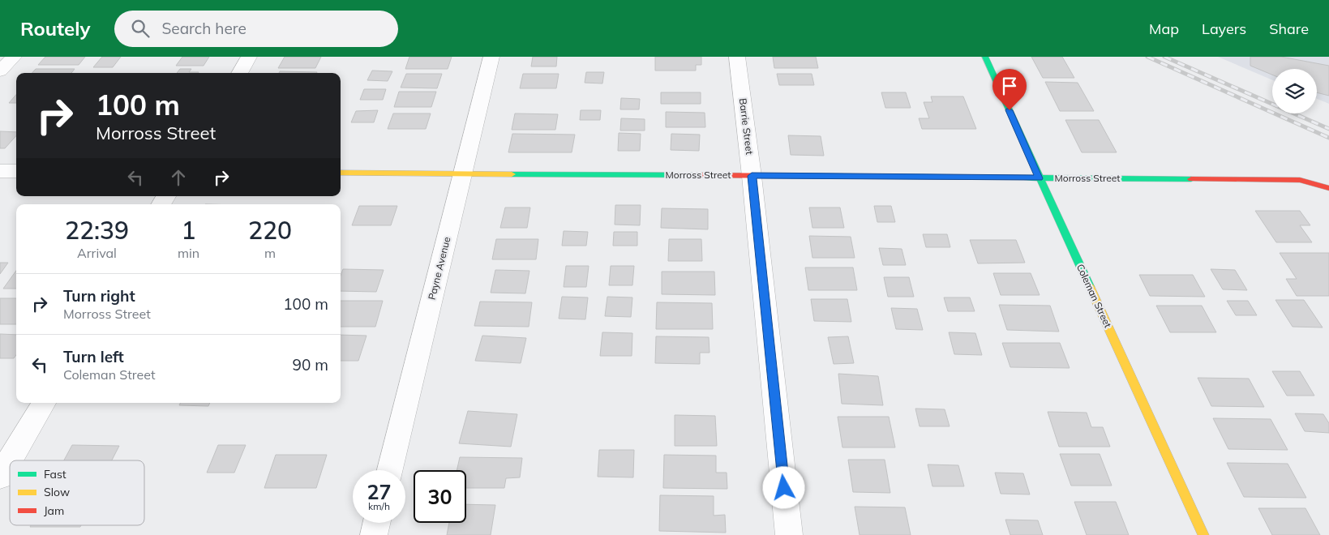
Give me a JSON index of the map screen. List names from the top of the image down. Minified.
{"streets":{"street":["Barrie Street","Morross Street","Payne Avenue","Coleman Street"]},"crossings":[["Barrie Street","Morross Street"],["Morross Street","Payne Avenue"],["Morross Street","Coleman Street"]],"legend":["Fast","Slow","Jam"],"page":{"header":"Routely","search":"Search here","nav":["Map","Layers","Share"],"turn":["100 m","Morross Street"],"eta":["22:39","Arrival","1","min","220","m"],"list":[{"name":"Turn right","note":"Morross Street","value":"100 m"},{"name":"Turn left","note":"Coleman Street","value":"90 m"}],"speed":"27 km/h","limit":"30"}}
